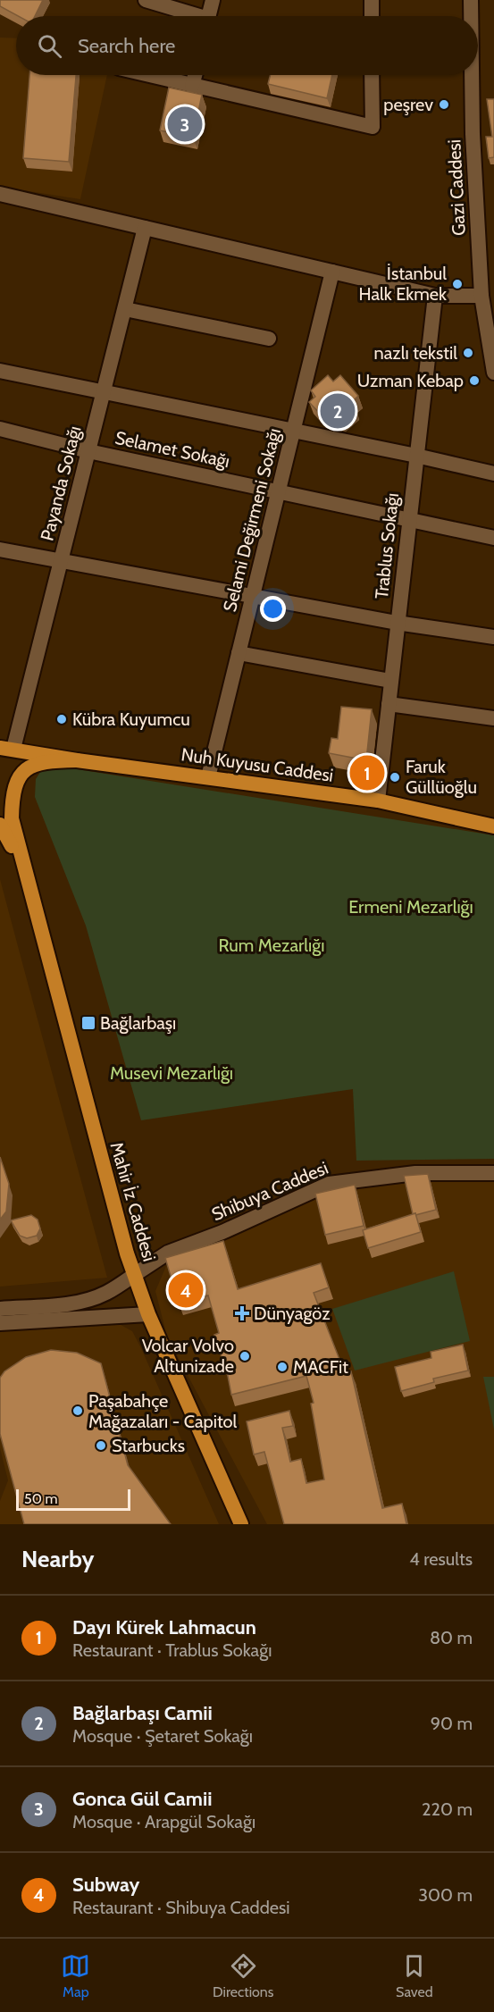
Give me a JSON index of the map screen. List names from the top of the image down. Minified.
{"streets":{"main road":["Nuh Kuyusu Caddesi","Mahir İz Caddesi"],"street":["Gazi Caddesi","Selamet Sokağı","Payanda Sokağı","Selami Değirmeni Sokağı","Trablus Sokağı","Shibuya Caddesi"]},"crossings":[["Selamet Sokağı","Payanda Sokağı"],["Selamet Sokağı","Selami Değirmeni Sokağı"],["Selamet Sokağı","Trablus Sokağı"],["Selami Değirmeni Sokağı","Nuh Kuyusu Caddesi"],["Trablus Sokağı","Nuh Kuyusu Caddesi"],["Shibuya Caddesi","Mahir İz Caddesi"]],"parks":["Ermeni Mezarlığı","Rum Mezarlığı","Musevi Mezarlığı"],"places":{"other":["peşrev","İstanbul Halk Ekmek","nazlı tekstil","Uzman Kebap","Kübra Kuyumcu","Faruk Güllüoğlu","Volcar Volvo Altunizade","MACFit","Paşabahçe Mağazaları - Capitol","Starbucks"],"transit":["Bağlarbaşı"],"health":["Dünyagöz"]},"scale_bar":"50 m","page":{"search":"Search here","pins":["3","2","1","4"],"scale":"50 m","heading":["Nearby","4 results"],"list":[{"mark":"1","name":"Dayı Kürek Lahmacun","note":"Restaurant · Trablus Sokağı","value":"80 m"},{"mark":"2","name":"Bağlarbaşı Camii","note":"Mosque · Şetaret Sokağı","value":"90 m"},{"mark":"3","name":"Gonca Gül Camii","note":"Mosque · Arapgül Sokağı","value":"220 m"},{"mark":"4","name":"Subway","note":"Restaurant · Shibuya Caddesi","value":"300 m"}],"nav":["Map","Directions","Saved"]}}
